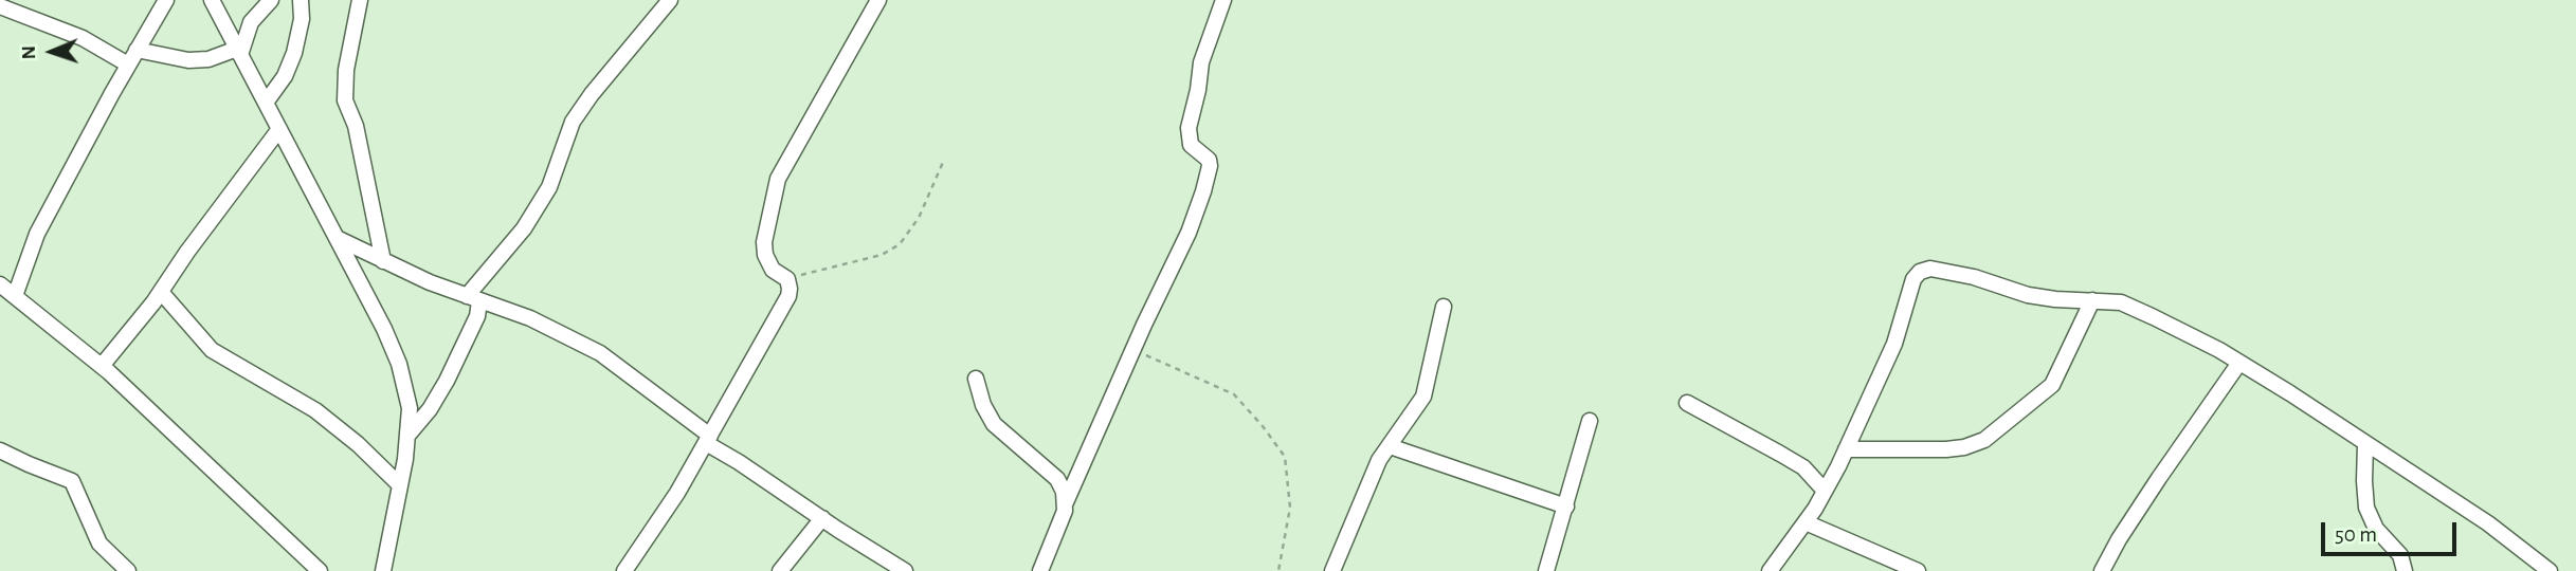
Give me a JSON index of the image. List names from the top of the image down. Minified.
{"scale_bar":"50 m","north":"left"}
